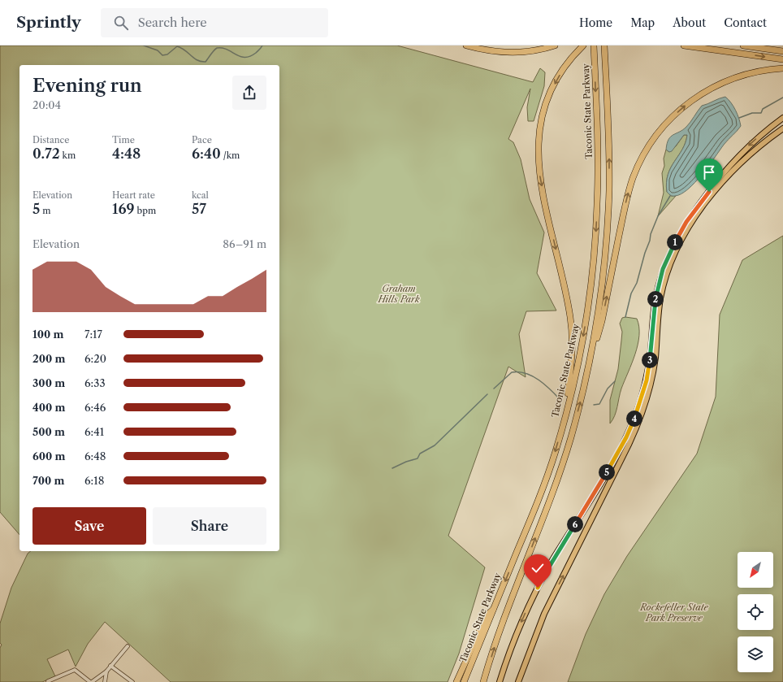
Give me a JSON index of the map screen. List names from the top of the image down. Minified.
{"streets":{"highway":["Taconic State Parkway"]},"parks":["Graham Hills Park","Rockefeller State Park Preserve"],"north":"bottom left","page":{"header":"Sprintly","search":"Search here","nav":["Home","Map","About","Contact"],"heading":["Evening run","20:04"],"stats":[["Distance","0.72 km"],["Time","4:48"],["Pace","6:40 /km"],["Elevation","5 m"],["Heart rate","169 bpm"],["kcal","57"]],"chart":["Elevation","86–91 m"],"pins":["1","2","3","4","5","6"],"list":[{"name":"100 m","note":"7:17"},{"name":"200 m","note":"6:20"},{"name":"300 m","note":"6:33"},{"name":"400 m","note":"6:46"},{"name":"500 m","note":"6:41"},{"name":"600 m","note":"6:48"},{"name":"700 m","note":"6:18"}],"buttons":["Save","Share"]}}
